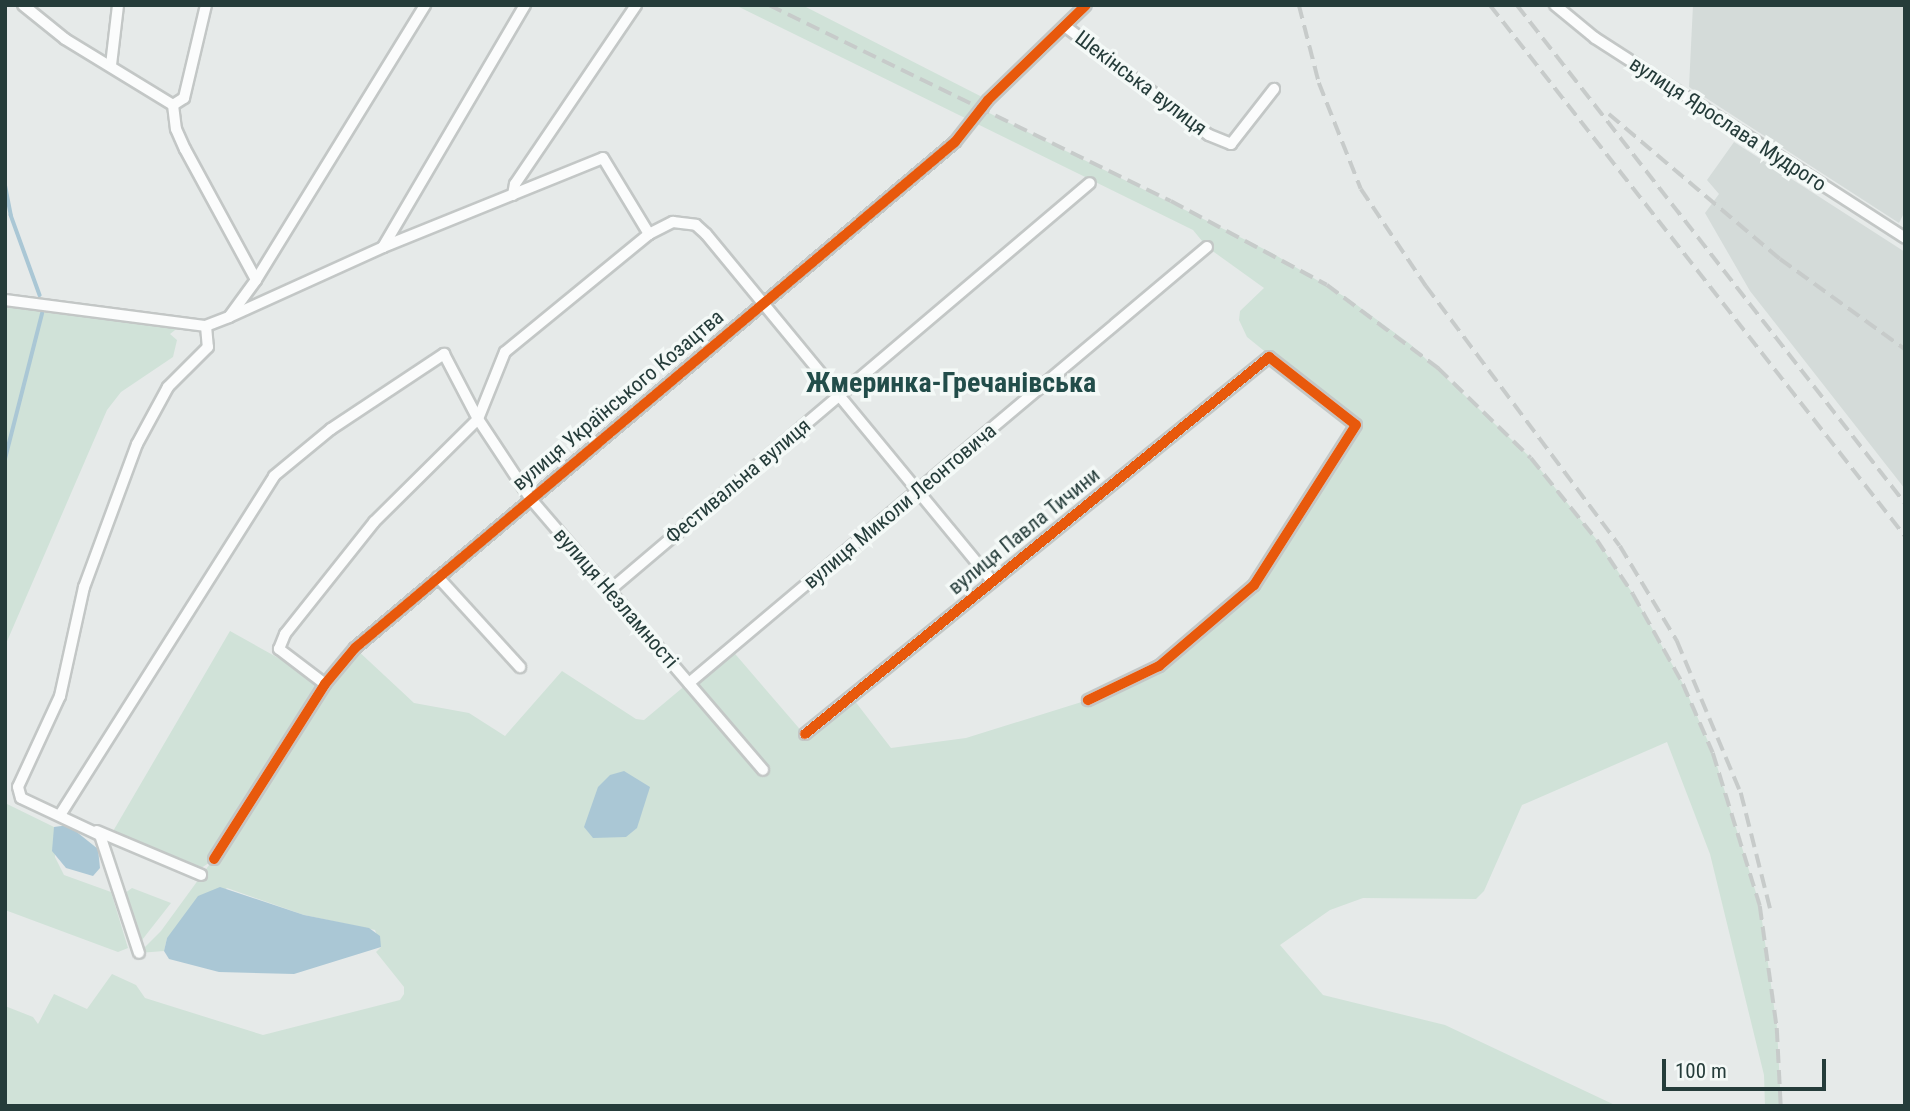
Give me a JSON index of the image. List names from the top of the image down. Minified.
{"streets":{"street":["Шекінська вулиця","вулиця Ярослава Мудрого","вулиця Українського Козацтва","Фестивальна вулиця","вулиця Миколи Леонтовича","вулиця Павла Тичини","вулиця Незламності"]},"crossings":[["Шекінська вулиця","вулиця Українського Козацтва"],["вулиця Українського Козацтва","вулиця Незламності"],["Фестивальна вулиця","вулиця Незламності"],["вулиця Миколи Леонтовича","вулиця Незламності"]],"districts":["Жмеринка-Гречанівська"],"scale_bar":"100 m"}
